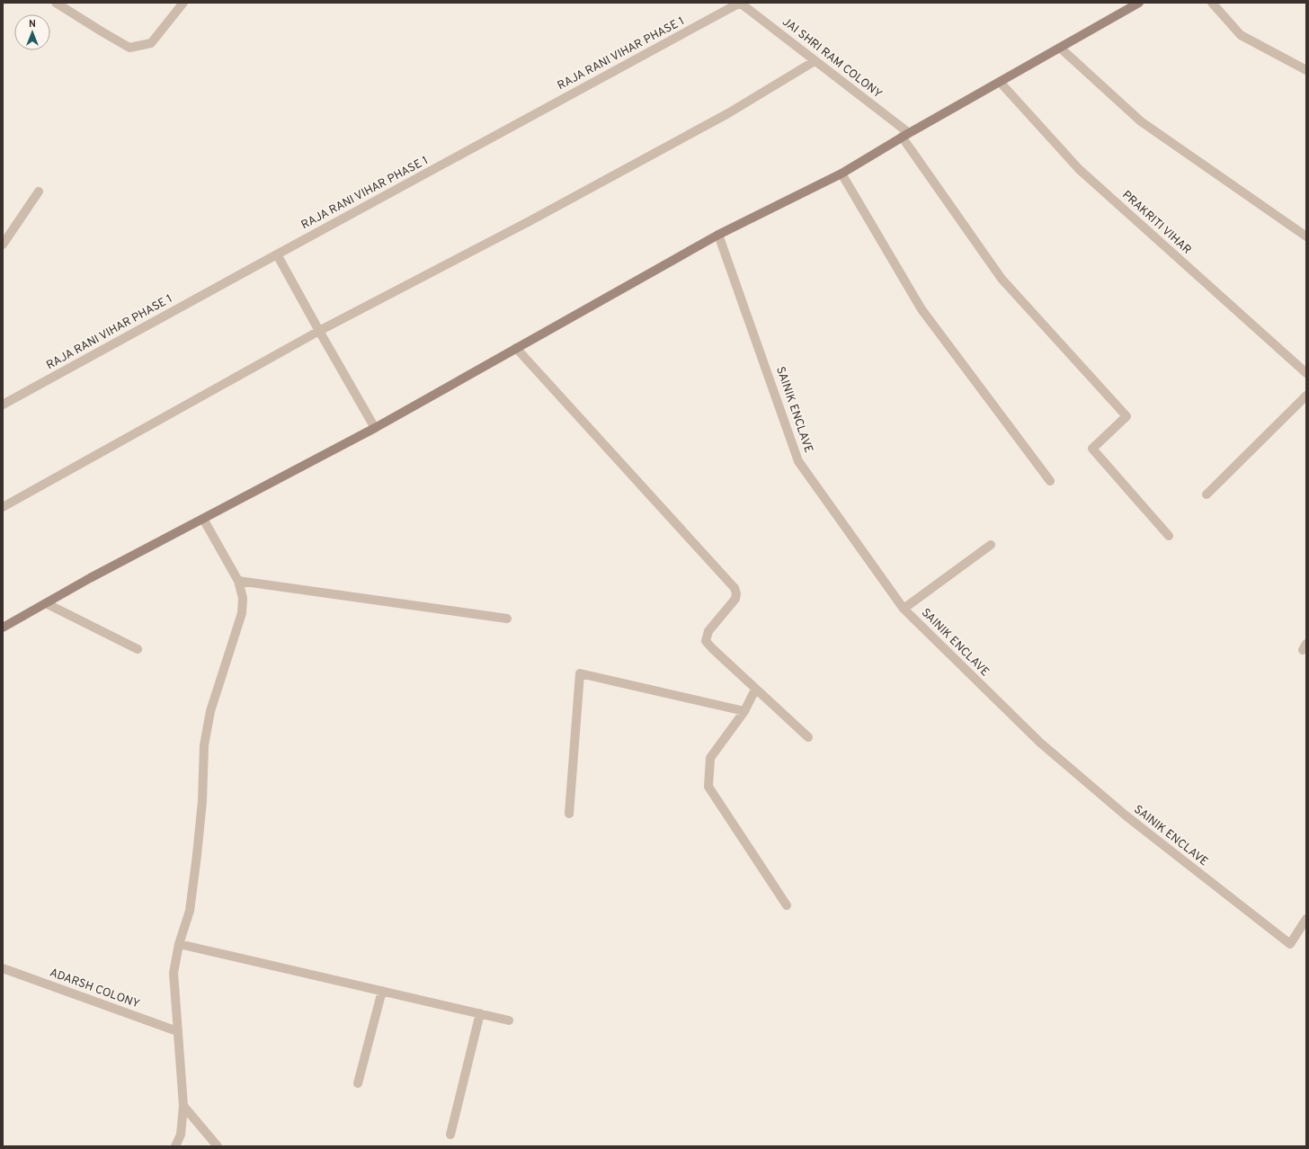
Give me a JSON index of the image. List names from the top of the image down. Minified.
{"streets":{"street":["RAJA RANI VIHAR PHASE 1","JAI SHRI RAM COLONY","PRAKRITI VIHAR","SAINIK ENCLAVE","ADARSH COLONY"]},"crossings":[["RAJA RANI VIHAR PHASE 1","JAI SHRI RAM COLONY"]],"north":"top"}
